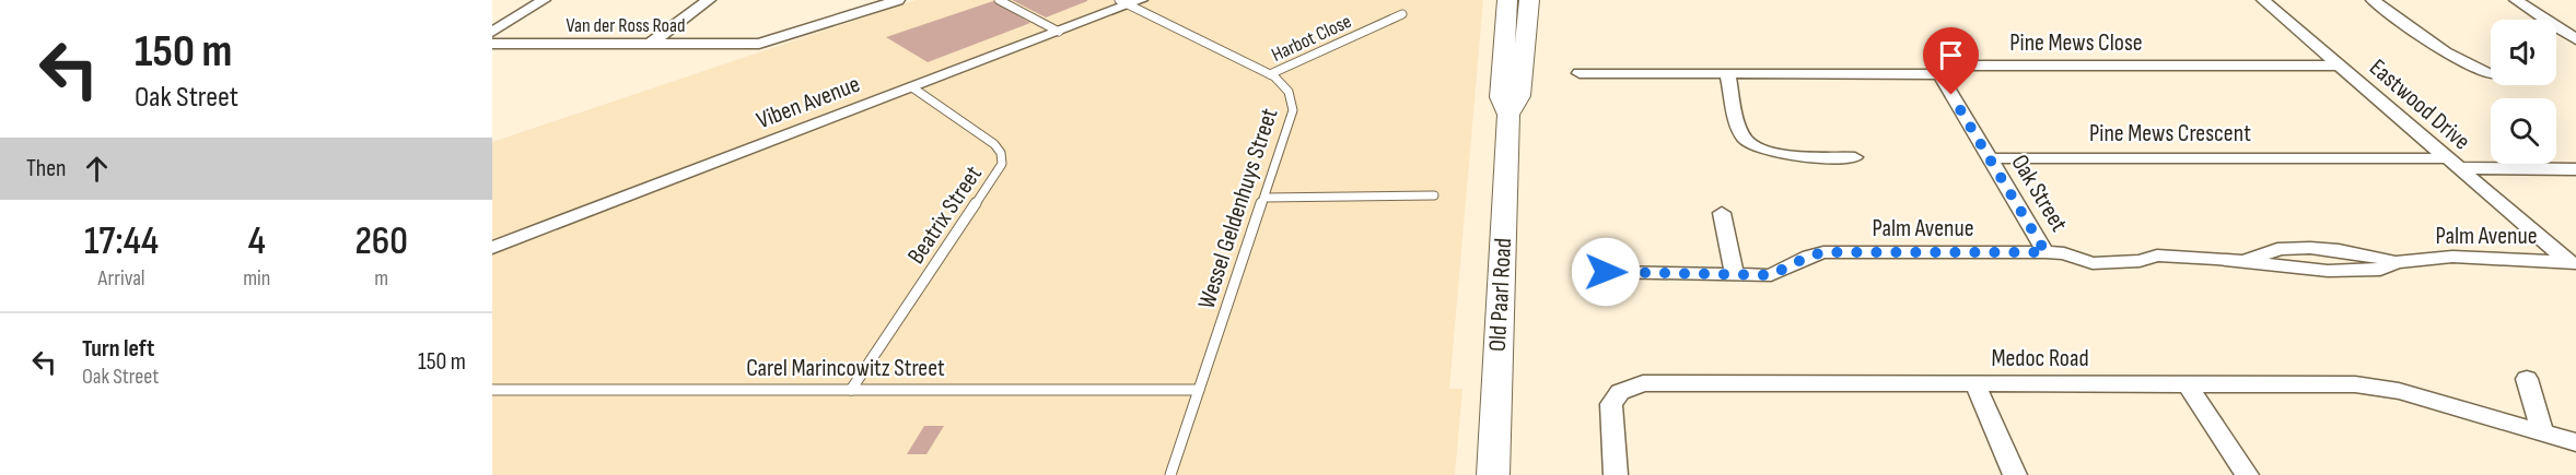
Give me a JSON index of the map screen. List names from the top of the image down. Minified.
{"streets":{"main road":["Old Paarl Road"],"street":["Van der Ross Road","Pine Mews Close","Viben Avenue","Eastwood Drive","Pine Mews Crescent","Oak Street","Palm Avenue","Medoc Road"],"lane":["Harbot Close","Wessel Geldenhuys Street","Beatrix Street","Carel Marincowitz Street"]},"crossings":[["Harbot Close","Wessel Geldenhuys Street"],["Pine Mews Close","Eastwood Drive"],["Viben Avenue","Wessel Geldenhuys Street"],["Viben Avenue","Beatrix Street"],["Eastwood Drive","Pine Mews Crescent"],["Eastwood Drive","Palm Avenue"],["Pine Mews Crescent","Oak Street"],["Oak Street","Palm Avenue"],["Wessel Geldenhuys Street","Carel Marincowitz Street"],["Beatrix Street","Carel Marincowitz Street"]],"page":{"turn":["150 m","Oak Street"],"then":"Then","eta":["17:44","Arrival","4","min","260","m"],"list":[{"name":"Turn left","note":"Oak Street","value":"150 m"}]}}
